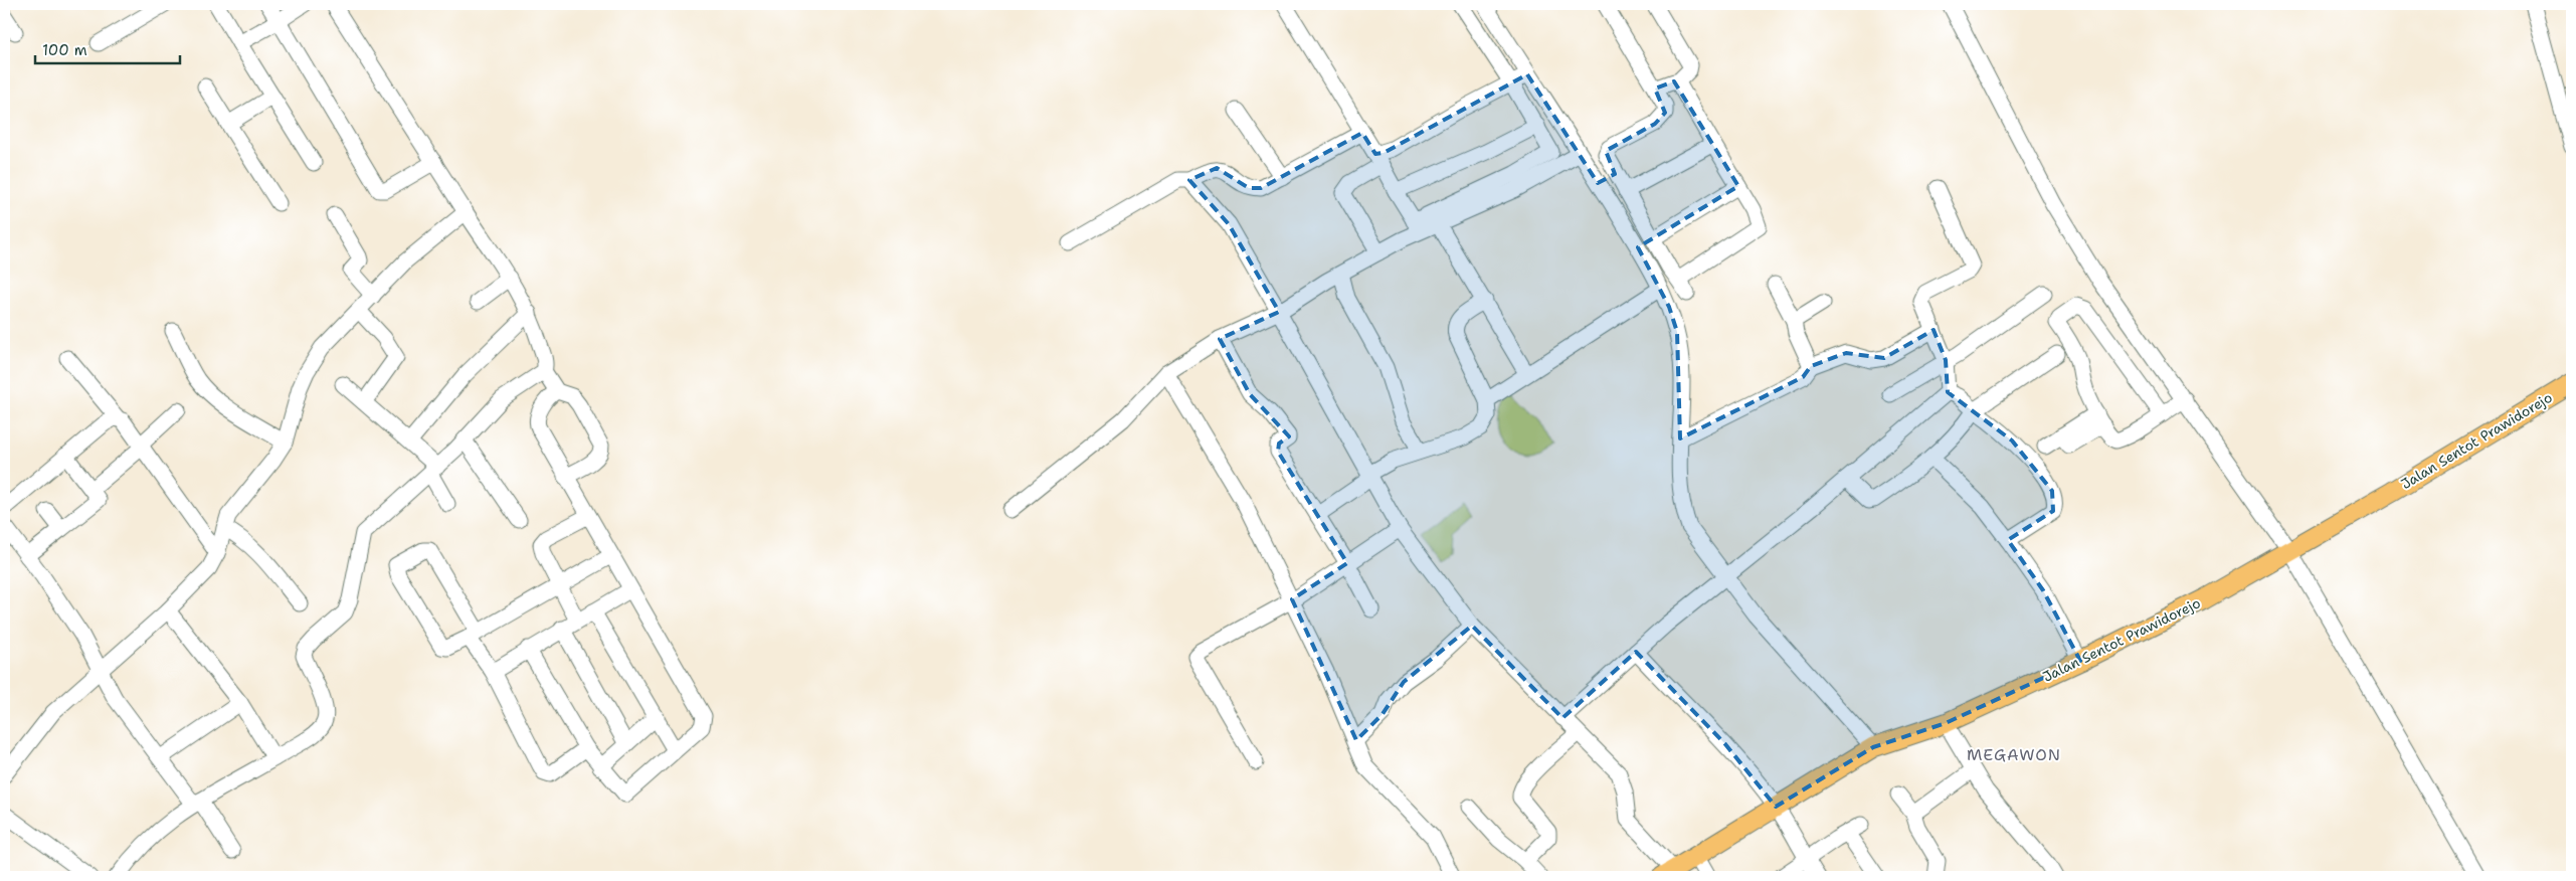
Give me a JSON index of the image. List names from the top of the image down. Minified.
{"streets":{"main road":["Jalan Sentot Prawidorejo"]},"districts":["MEGAWON"],"scale_bar":"100 m"}
